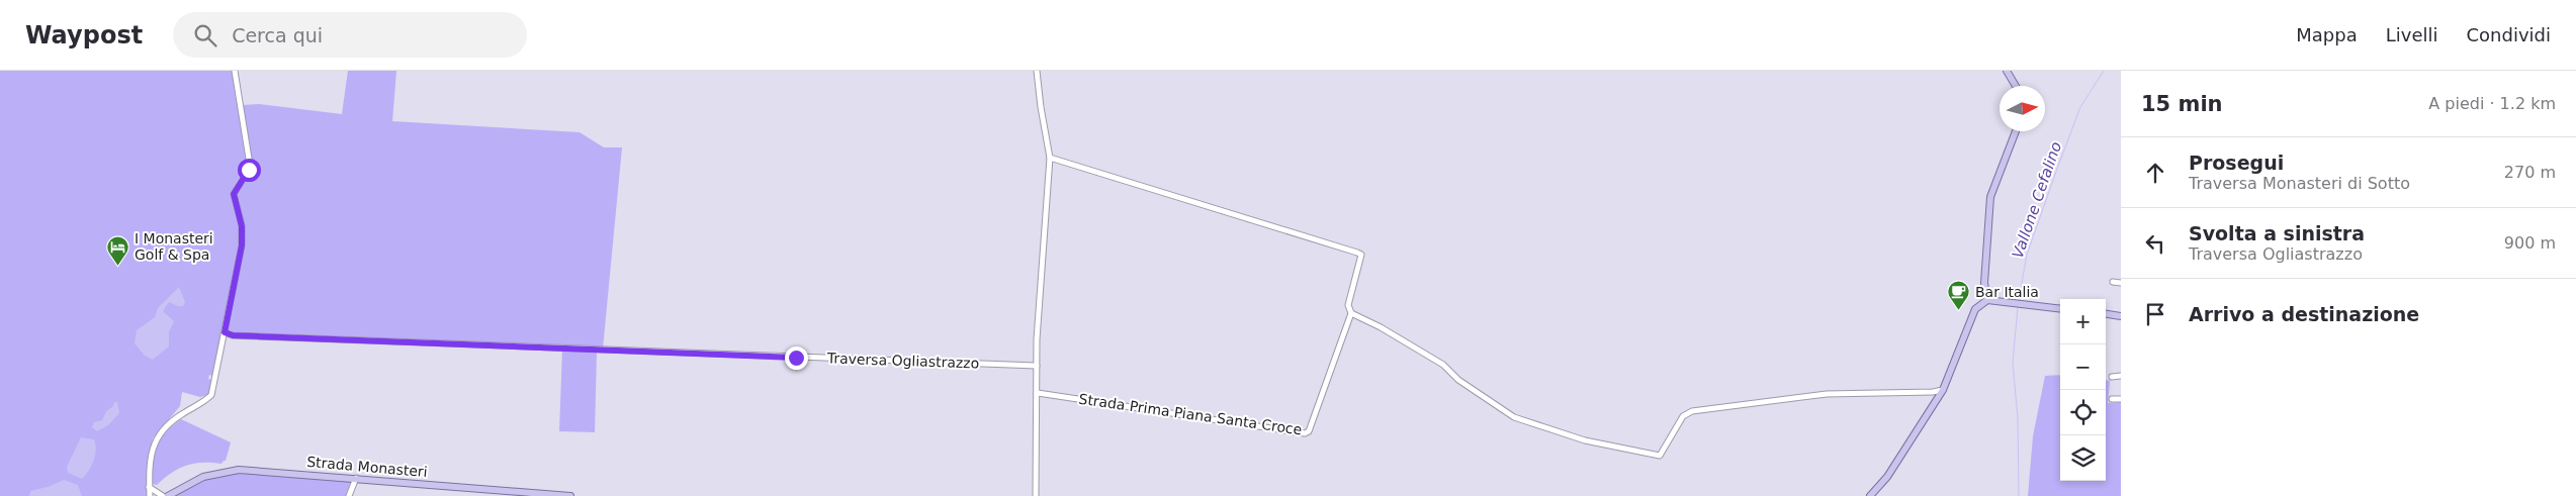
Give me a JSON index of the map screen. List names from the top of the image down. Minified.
{"streets":{"main road":["Strada Monasteri"],"street":["Traversa Ogliastrazzo","Strada Prima Piana Santa Croce"]},"water":["Vallone Cefalino"],"places":{"hotel":["I Monasteri Golf & Spa"],"cafe":["Bar Italia"]},"north":"right","page":{"header":"Waypost","search":"Cerca qui","nav":["Mappa","Livelli","Condividi"],"heading":["15 min","A piedi · 1.2 km"],"list":[["Prosegui","Traversa Monasteri di Sotto","270 m"],["Svolta a sinistra","Traversa Ogliastrazzo","900 m"],"Arrivo a destinazione"],"map_buttons":["+","−"]}}
